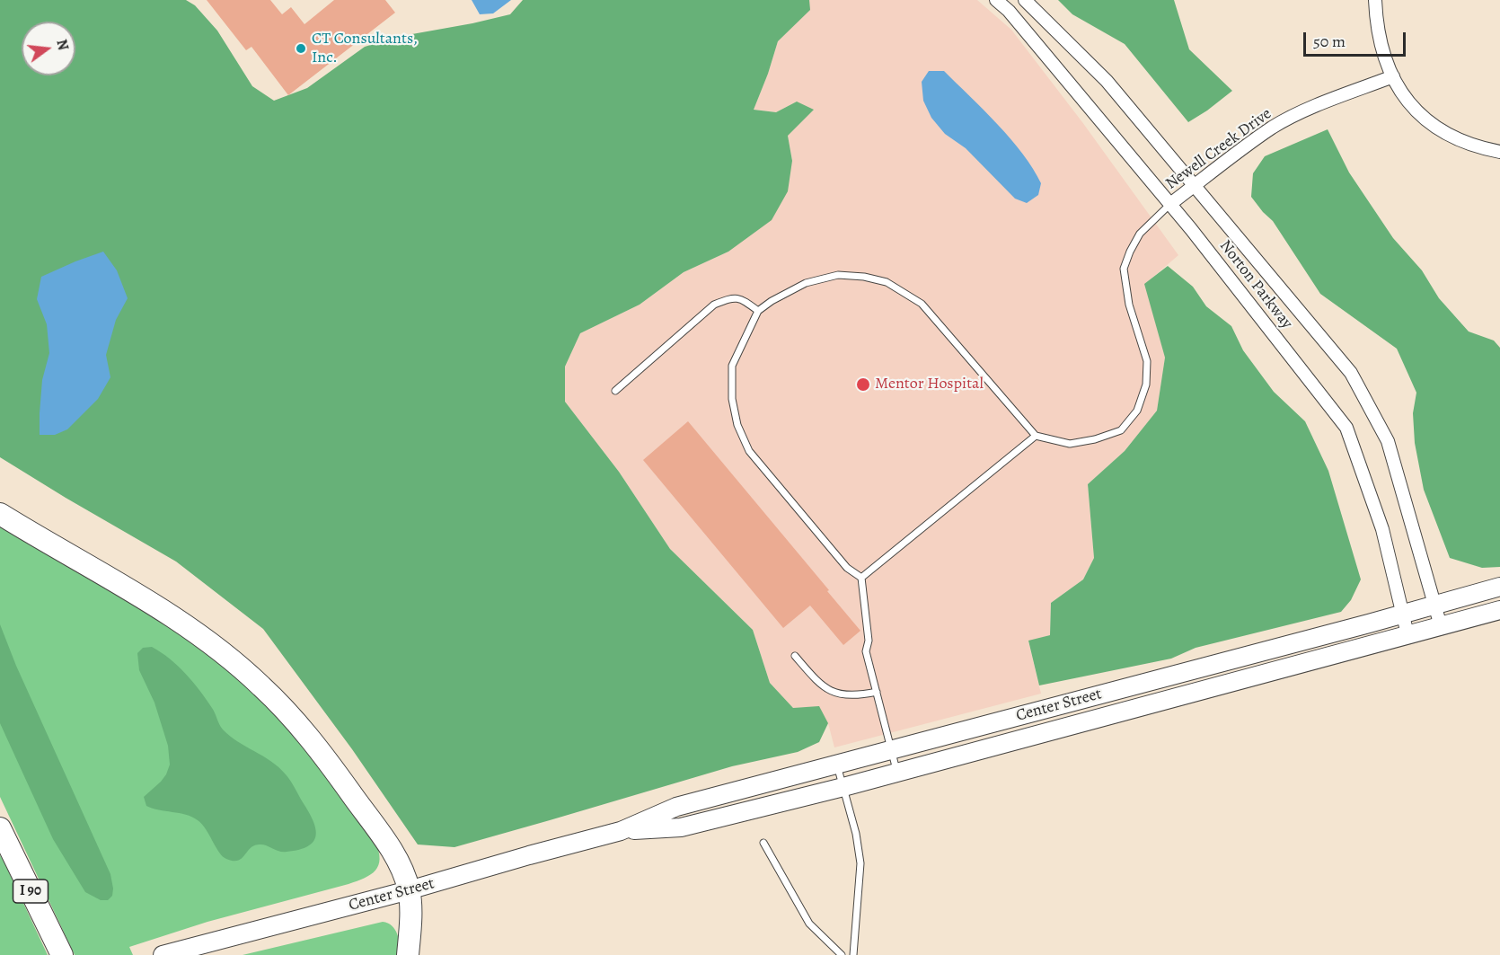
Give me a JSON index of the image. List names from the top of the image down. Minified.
{"streets":{"highway":["I 90"],"main road":["Center Street"],"street":["Newell Creek Drive","Norton Parkway"]},"crossings":[["Newell Creek Drive","Norton Parkway"],["Norton Parkway","Center Street"]],"places":["CT Consultants, Inc.","Mentor Hospital"],"scale_bar":"50 m","north":"right"}
